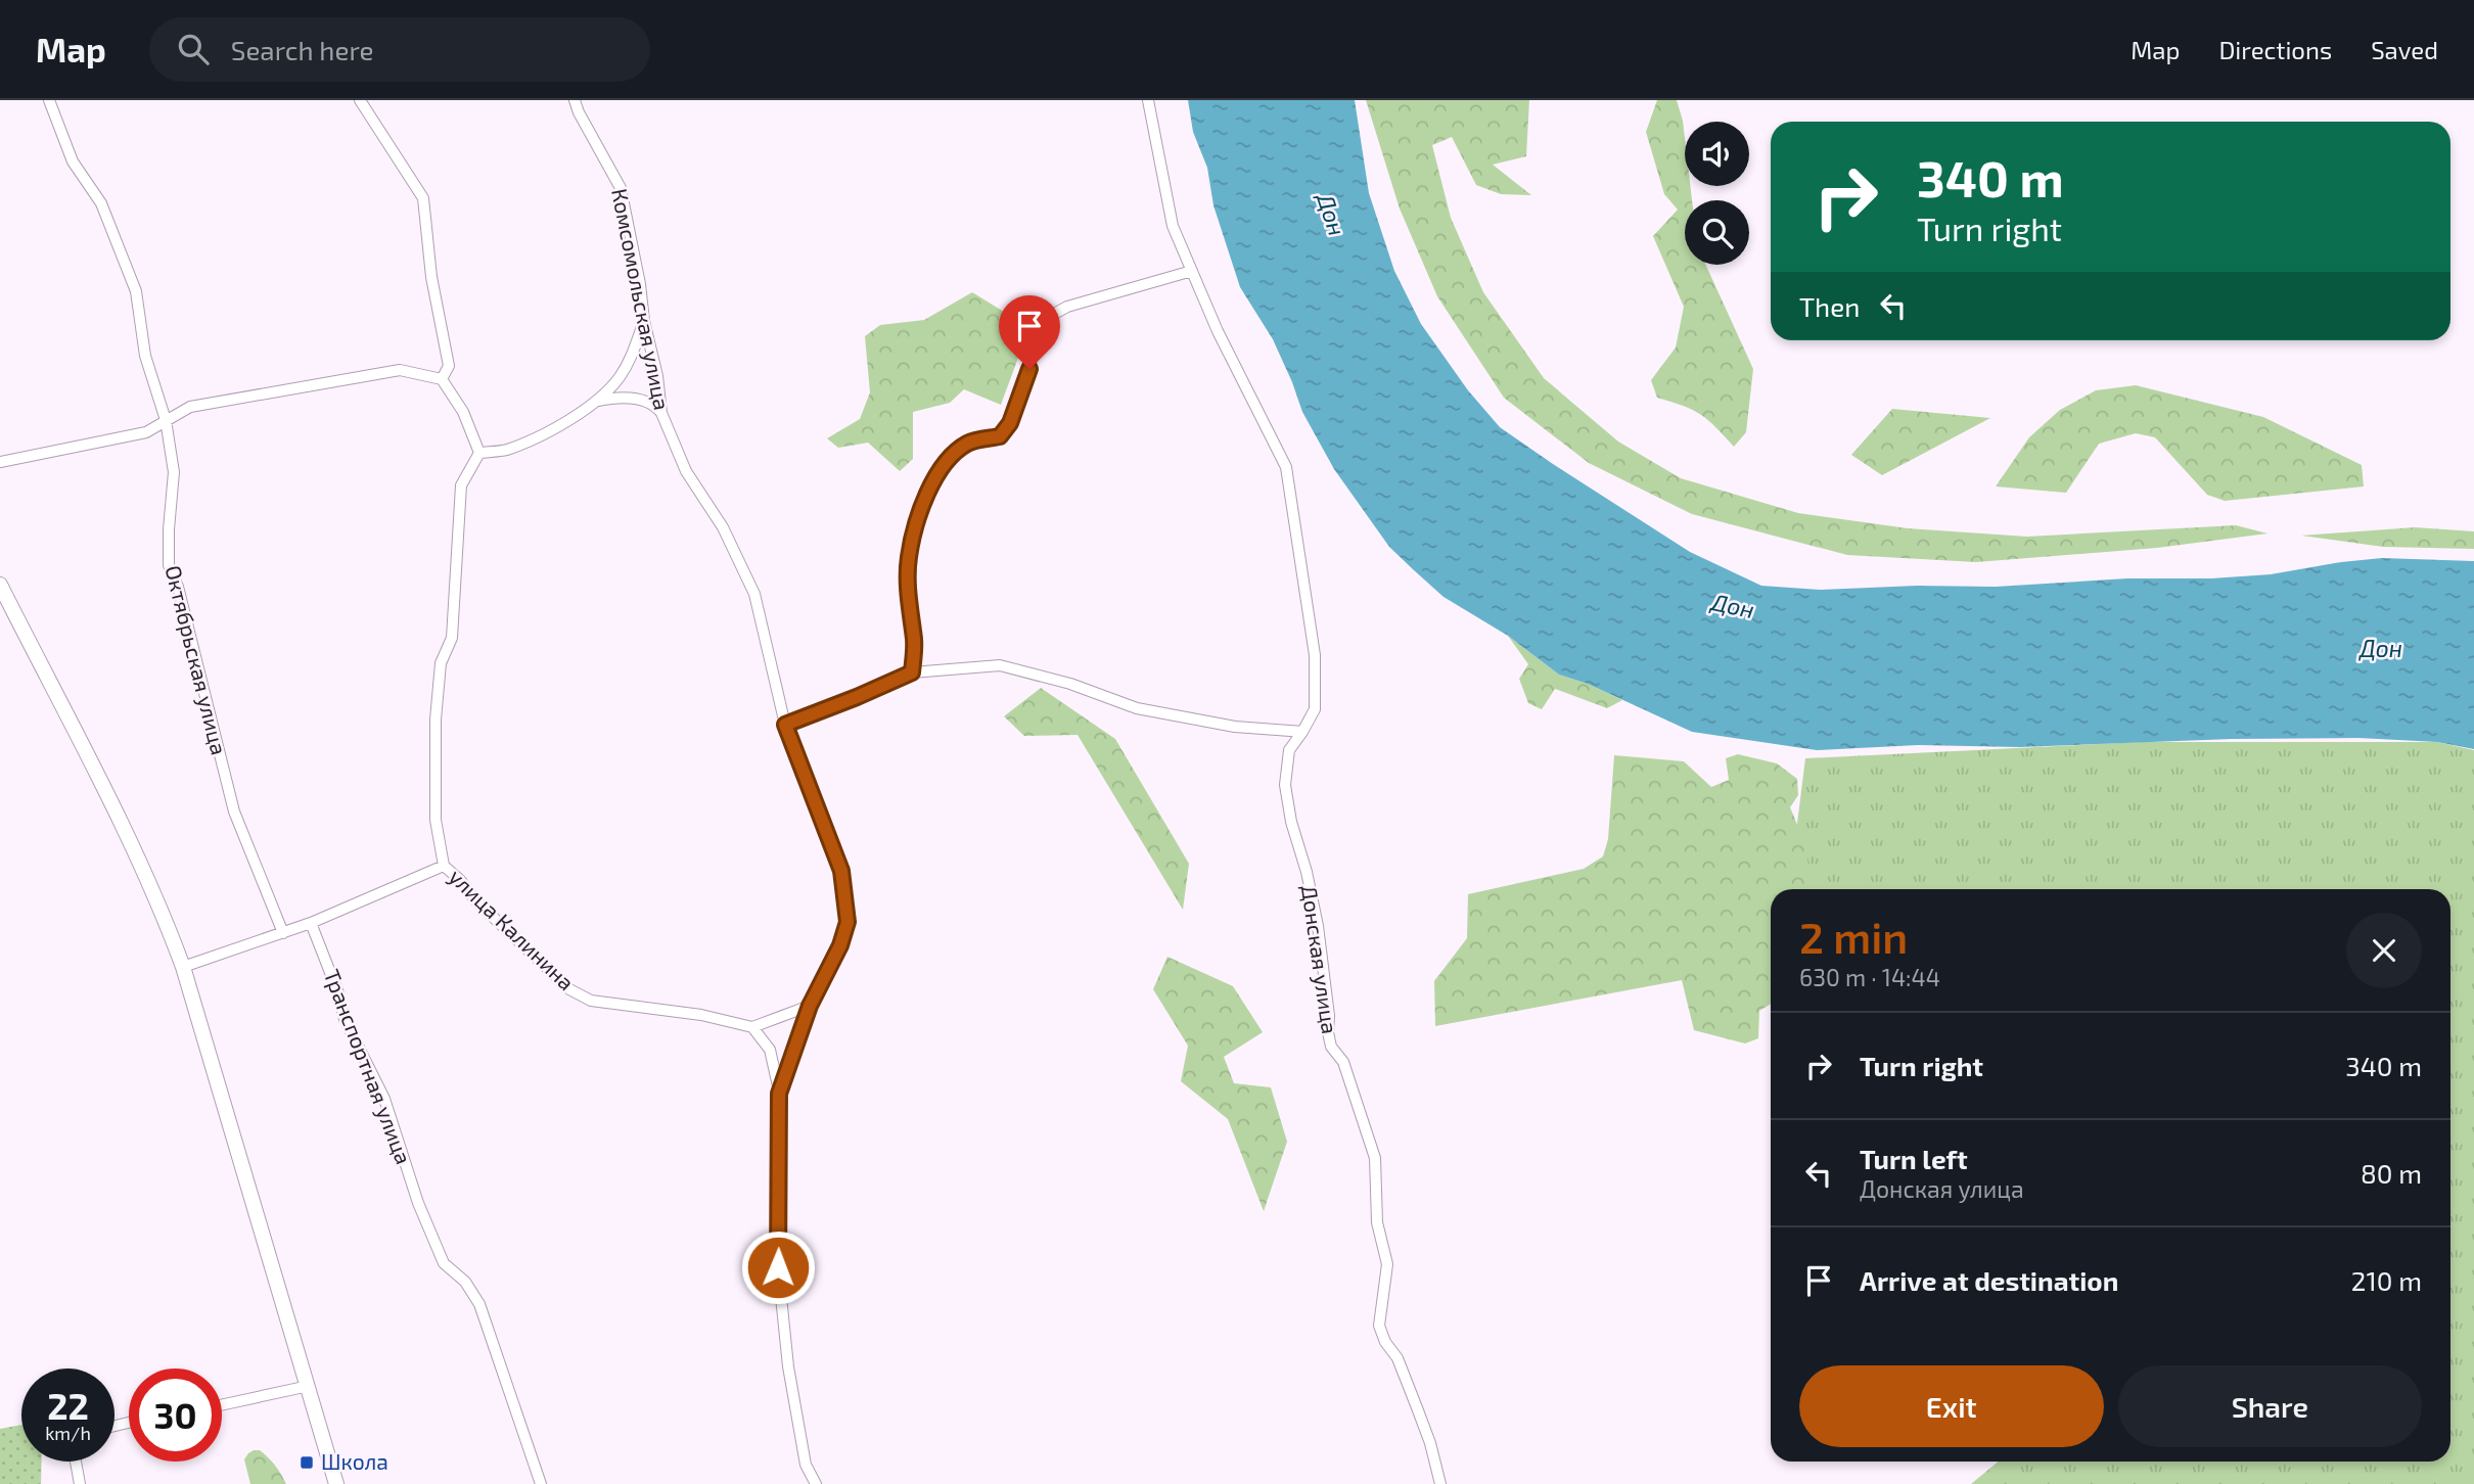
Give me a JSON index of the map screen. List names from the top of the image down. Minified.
{"streets":{"street":["Комсомольская улица","Октябрьская улица","улица Калинина","Донская улица","Транспортная улица"]},"water":["Дон"],"places":{"transit":["Школа"]},"page":{"header":"Map","search":"Search here","nav":["Map","Directions","Saved"],"turn":["340 m","Turn right"],"then":"Then","heading":["2 min","630 m · 14:44"],"list":[{"name":"Turn right","value":"340 m"},{"name":"Turn left","note":"Донская улица","value":"80 m"},{"name":"Arrive at destination","value":"210 m"}],"buttons":["Exit","Share"],"speed":"22 km/h","limit":"30"}}
